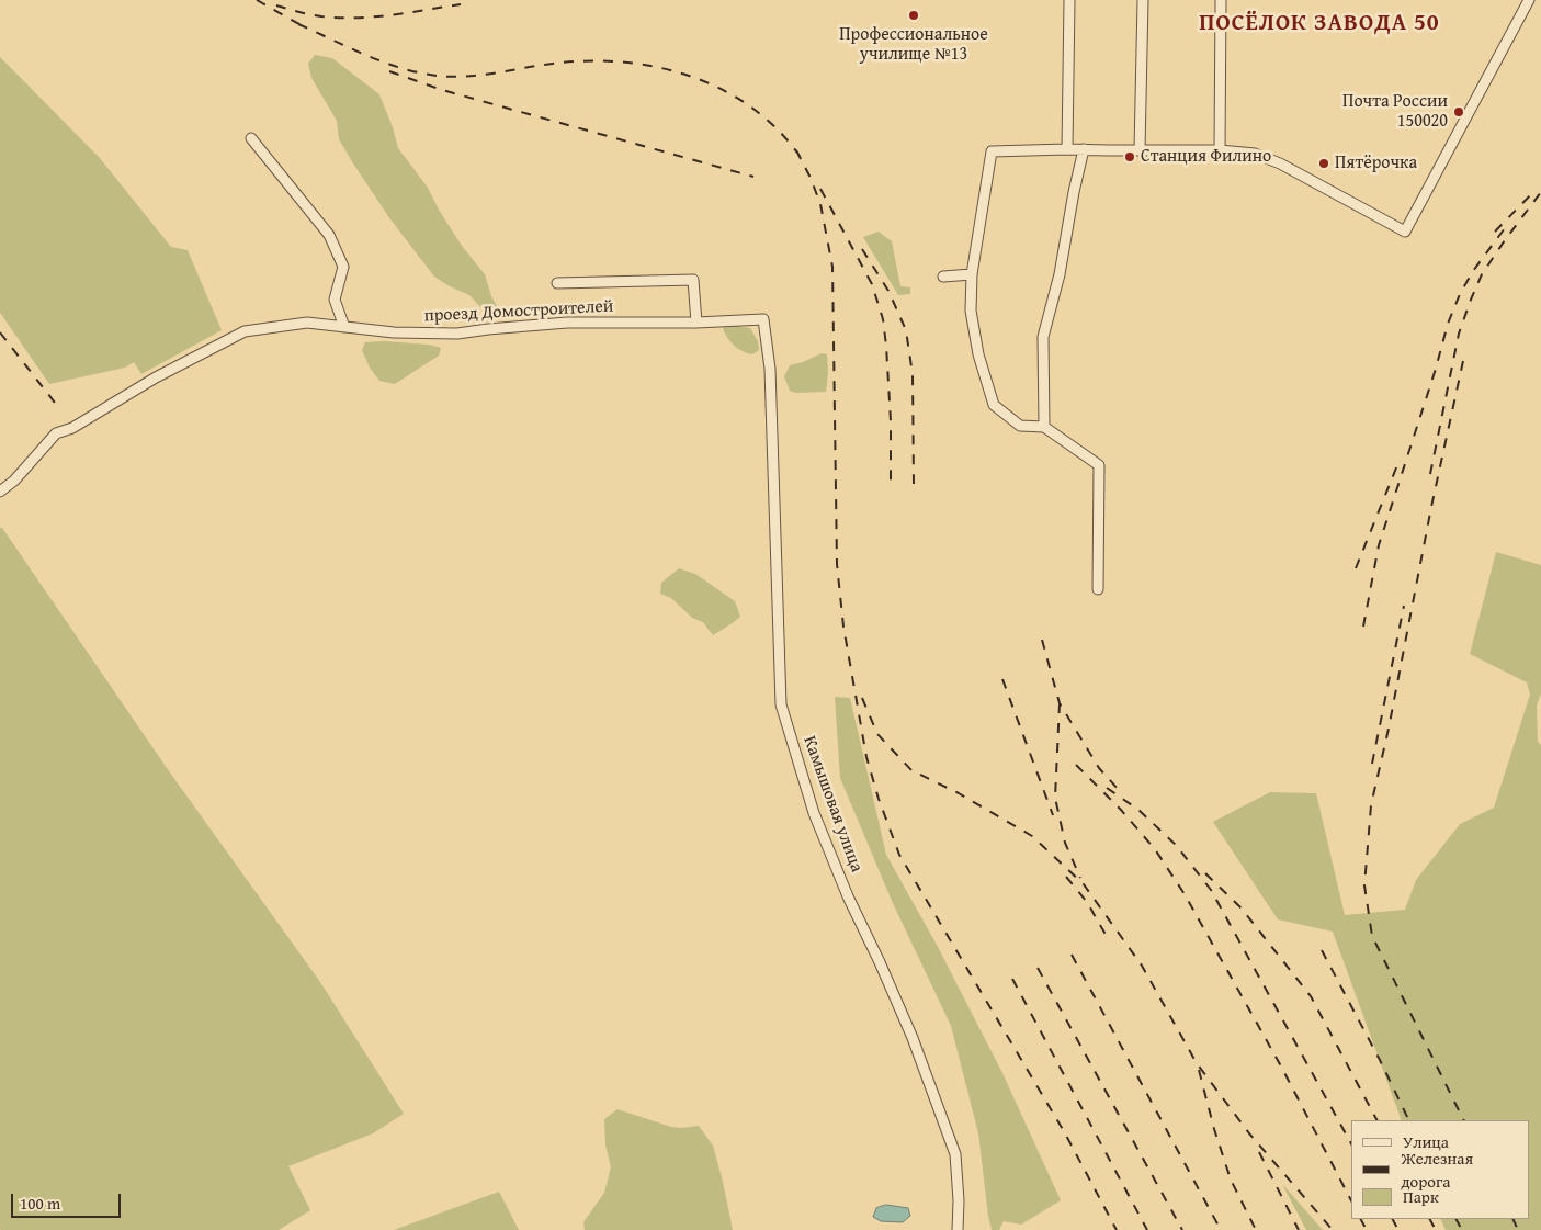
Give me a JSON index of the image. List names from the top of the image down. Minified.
{"streets":{"street":["проезд Домостроителей","Камышовая улица"]},"crossings":[["проезд Домостроителей","Камышовая улица"]],"districts":["ПОСЁЛОК ЗАВОДА 50"],"places":["Профессиональное училище №13","Почта России 150020","Станция Филино","Пятёрочка"],"legend":["Улица","Железная дорога","Парк"],"scale_bar":"100 m"}
